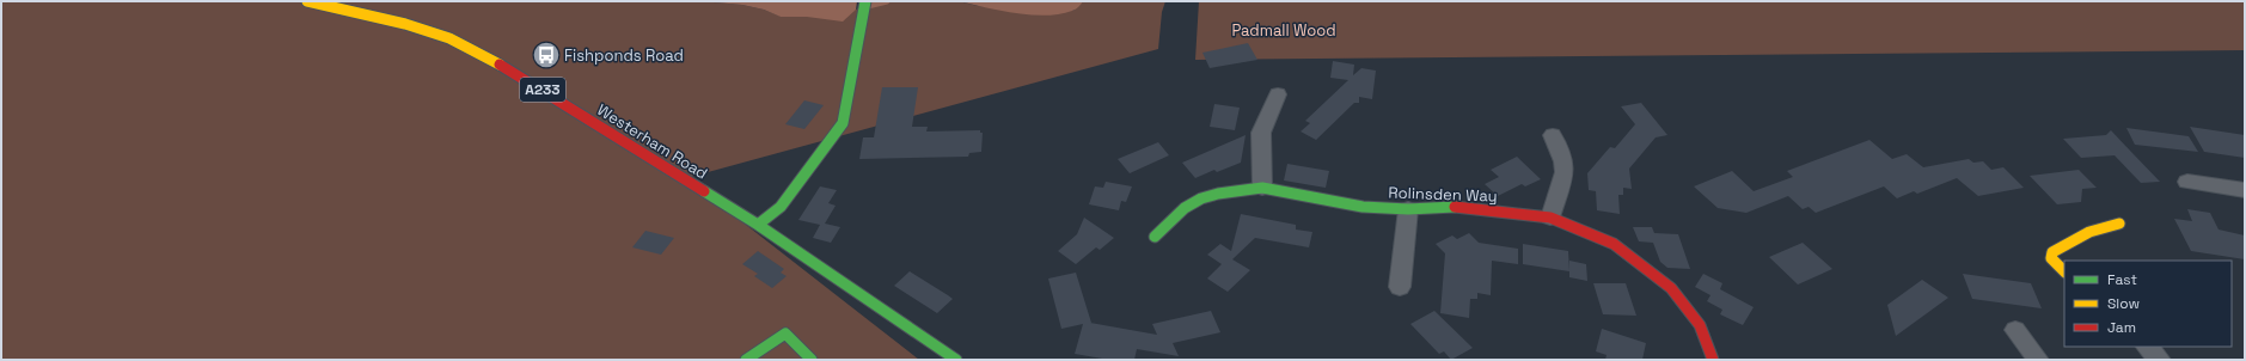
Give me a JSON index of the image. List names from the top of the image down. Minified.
{"streets":{"street":["A233","Westerham Road","Rolinsden Way"]},"parks":["Padmall Wood"],"places":{"bus stop":["Fishponds Road"]},"legend":["Fast","Slow","Jam"]}
